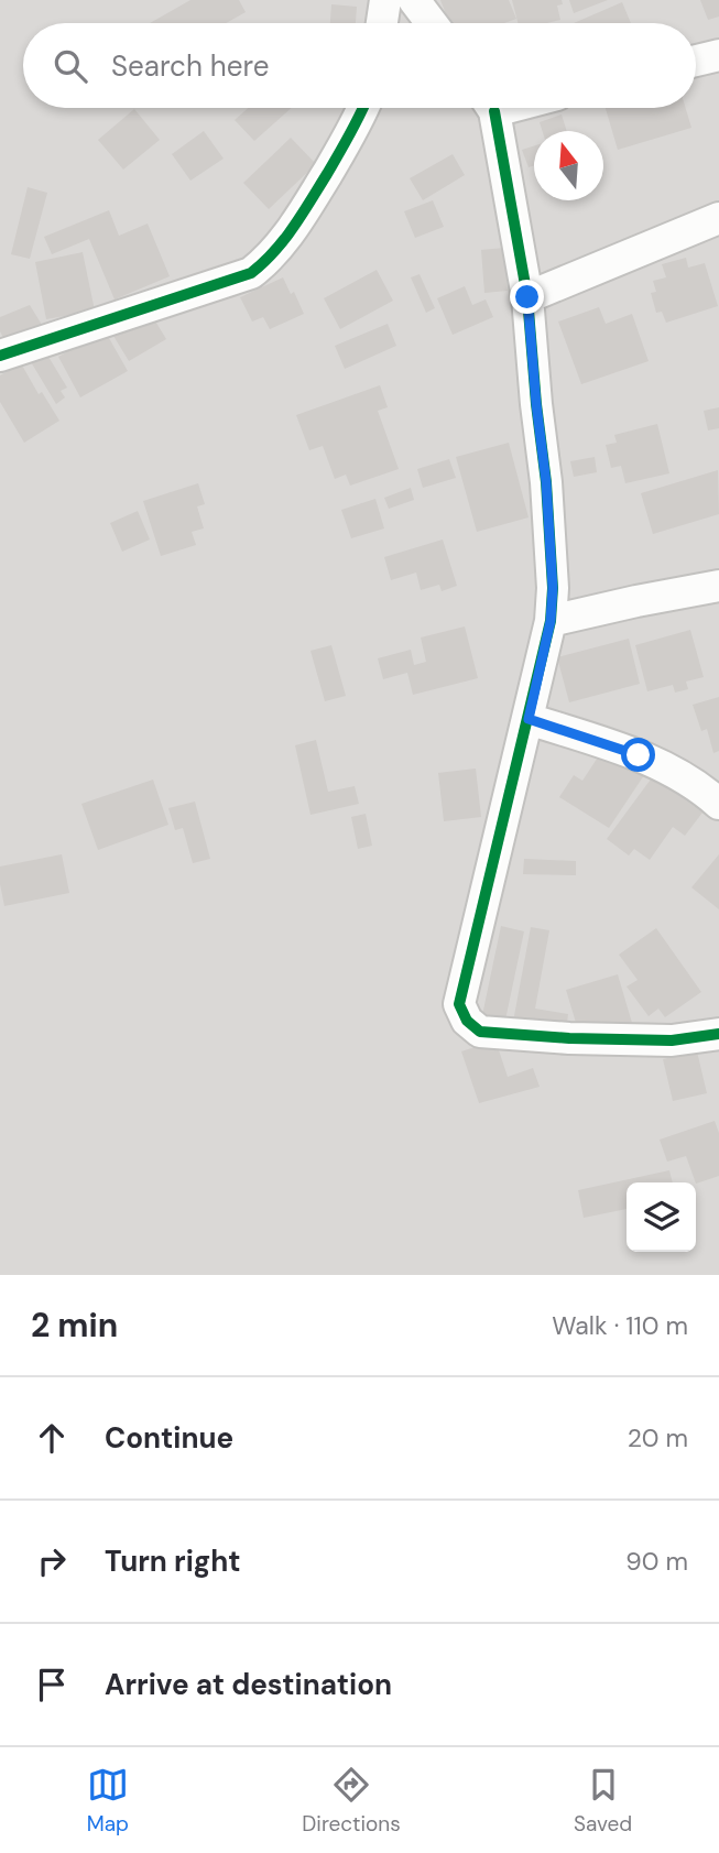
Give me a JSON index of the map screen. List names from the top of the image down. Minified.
{"north":"top","page":{"search":"Search here","heading":["2 min","Walk · 110 m"],"list":[["Continue","20 m"],["Turn right","90 m"],"Arrive at destination"],"nav":["Map","Directions","Saved"]}}
